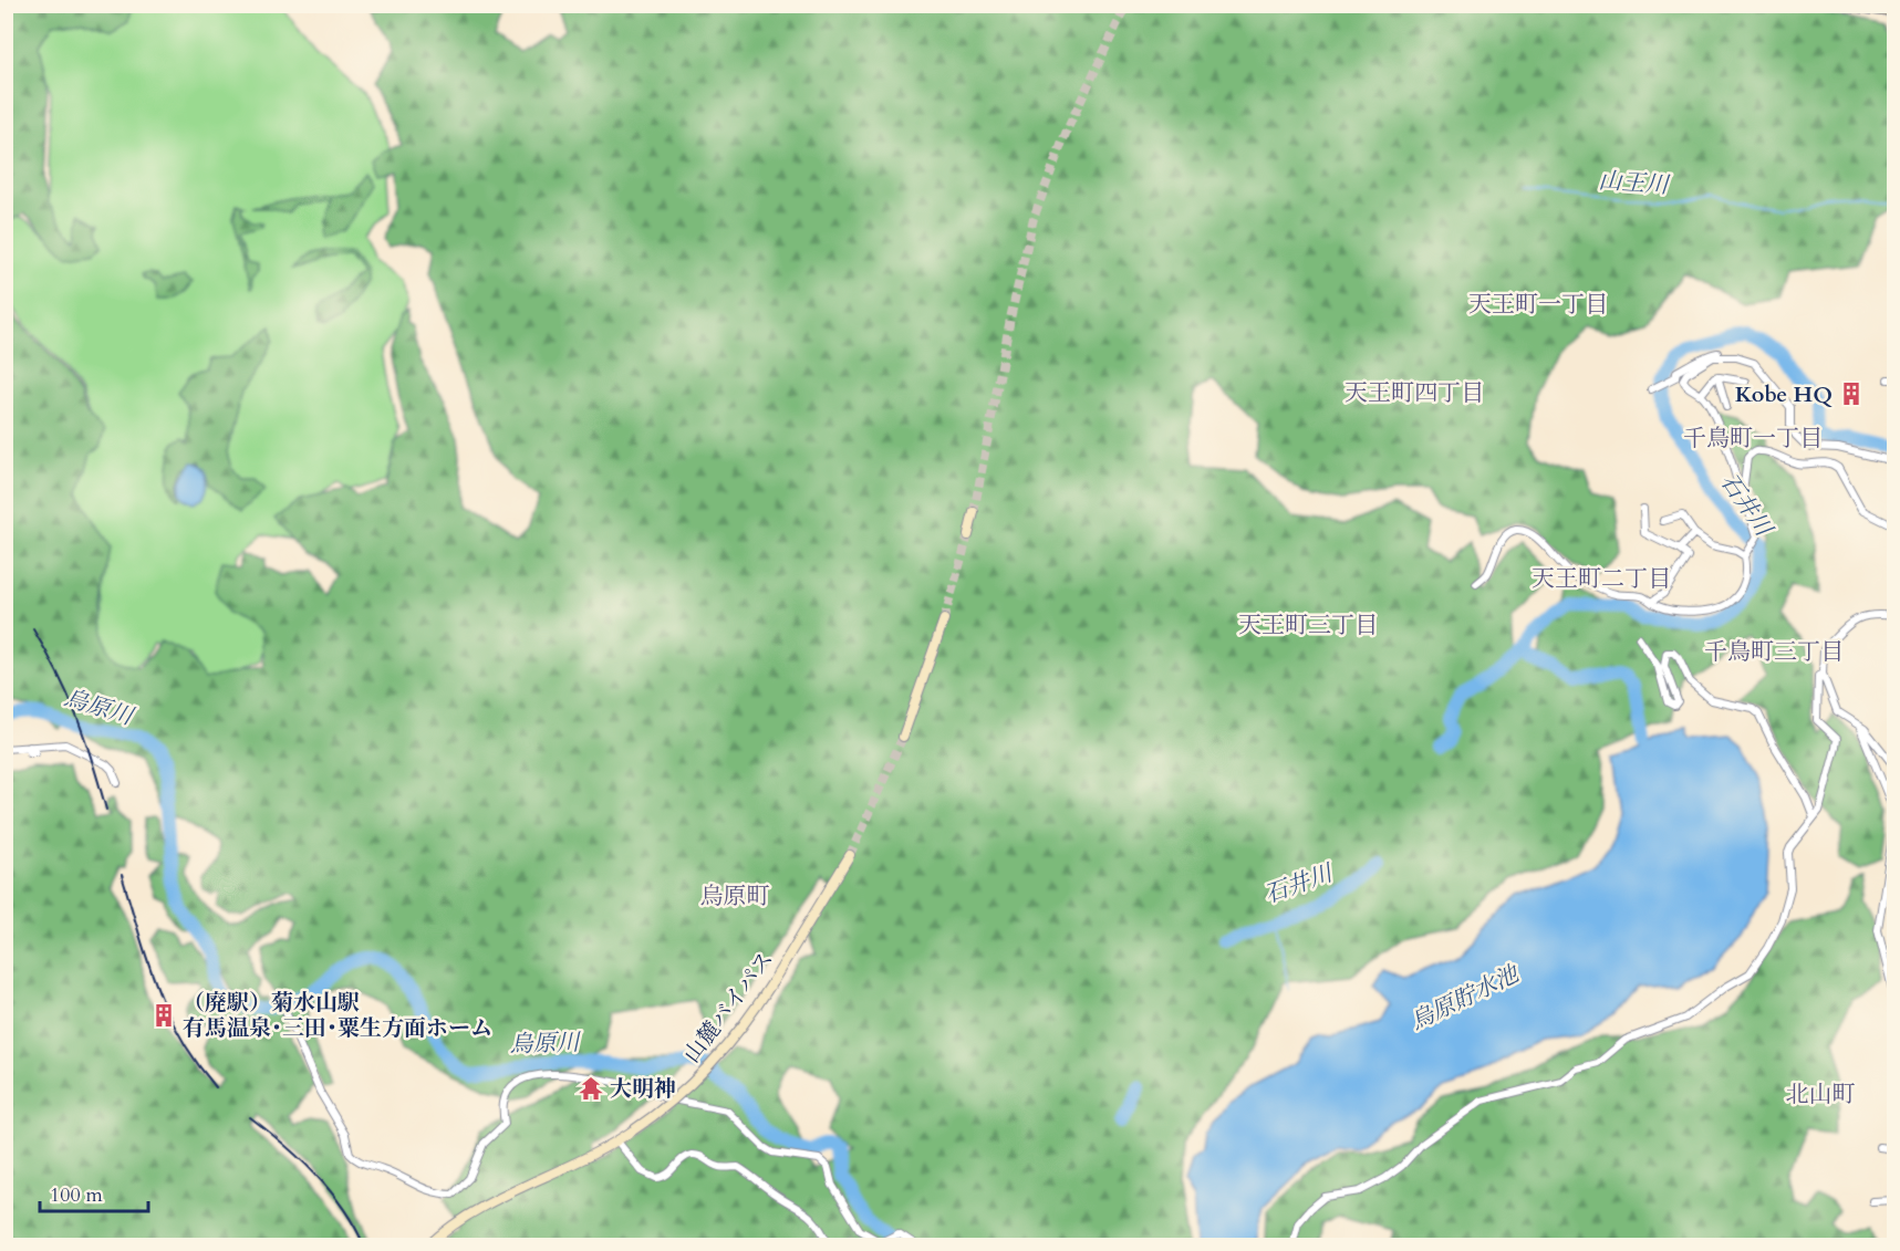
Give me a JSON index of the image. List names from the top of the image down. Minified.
{"streets":{"street":["山麓バイパス"]},"districts":["天王町一丁目","天王町四丁目","千鳥町一丁目","天王町二丁目","天王町三丁目","千鳥町三丁目","烏原町","北山町"],"water":["山王川","石井川","烏原川","烏原貯水池"],"places":{"building":["Kobe HQ","（廃駅）菊水山駅 有馬温泉･三田･粟生方面ホーム"],"temple":["大明神"]},"scale_bar":"100 m"}
